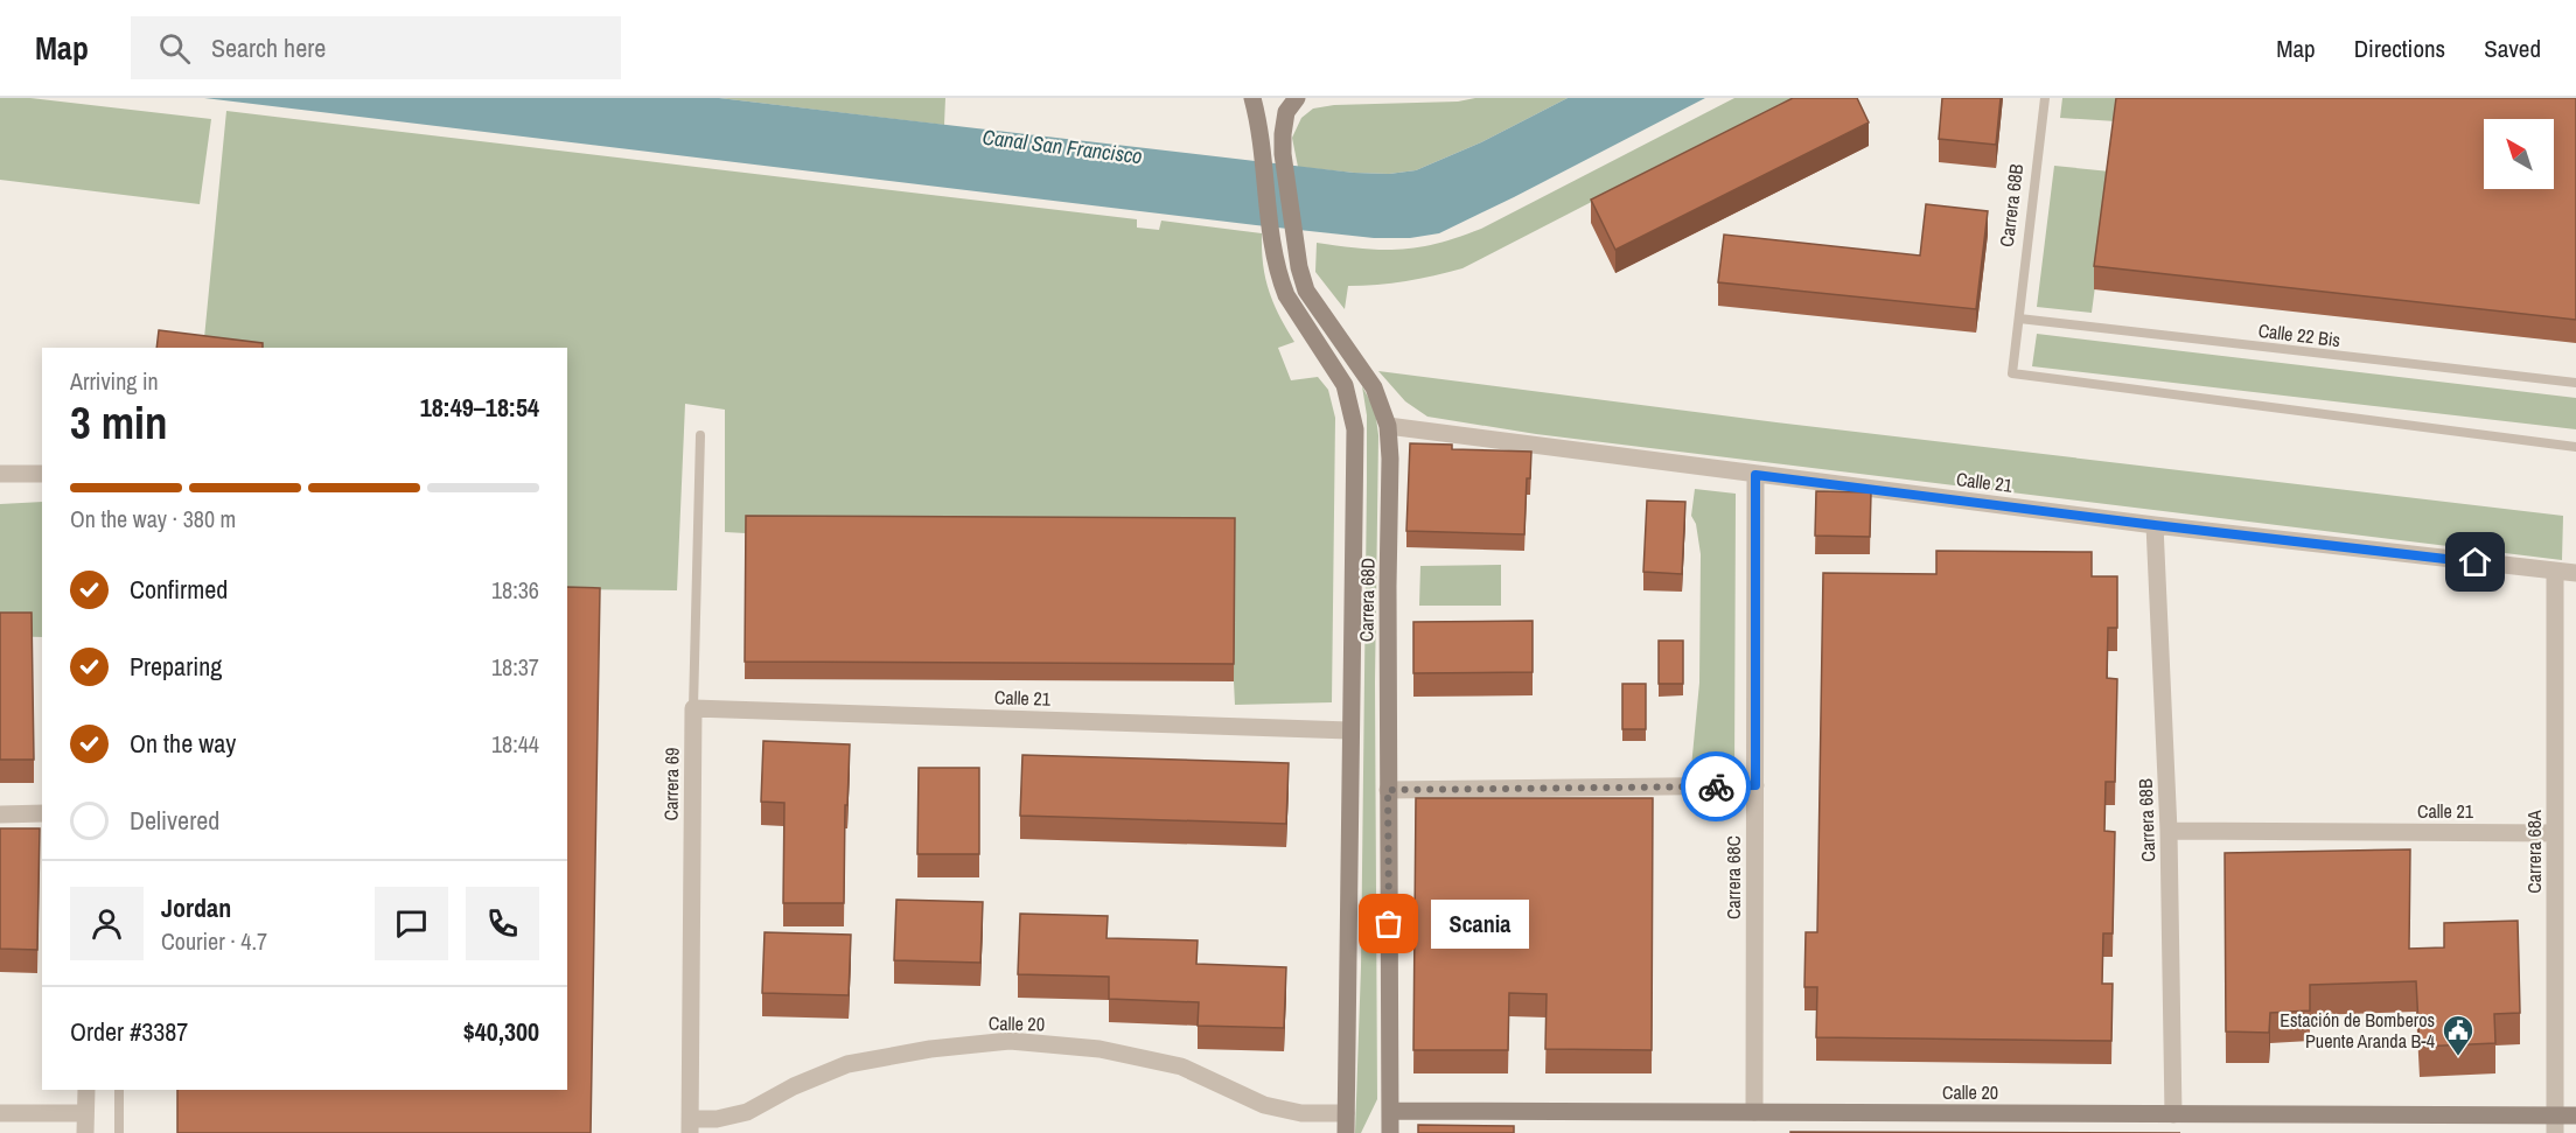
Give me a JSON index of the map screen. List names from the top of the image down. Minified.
{"streets":{"main road":["Carrera 68D","Calle 20"],"street":["Carrera 68B","Calle 21","Carrera 69","Carrera 68A","Carrera 68C"],"lane":["Calle 22 Bis"]},"crossings":[["Carrera 68B","Calle 22 Bis"],["Carrera 68B","Calle 21"],["Carrera 68B","Calle 20"],["Calle 21","Carrera 68D"],["Calle 21","Carrera 69"],["Calle 21","Carrera 68A"],["Calle 21","Carrera 68C"],["Carrera 68D","Calle 20"],["Carrera 69","Calle 20"],["Carrera 68A","Calle 20"],["Carrera 68C","Calle 20"]],"water":["Canal San Francisco"],"places":{"other":["Scania"],"public building":["Estación de Bomberos Puente Aranda B-4"]},"north":"top left","page":{"header":"Map","search":"Search here","nav":["Map","Directions","Saved"],"heading":["3 min","Arriving in","18:49–18:54"],"panel":["Jordan","Courier · 4.7","Order #3387","$40,300"],"bar":"On the way · 380 m","list":[["Confirmed","18:36"],["Preparing","18:37"],["On the way","18:44"],"Delivered"],"bubble":"Scania"}}
